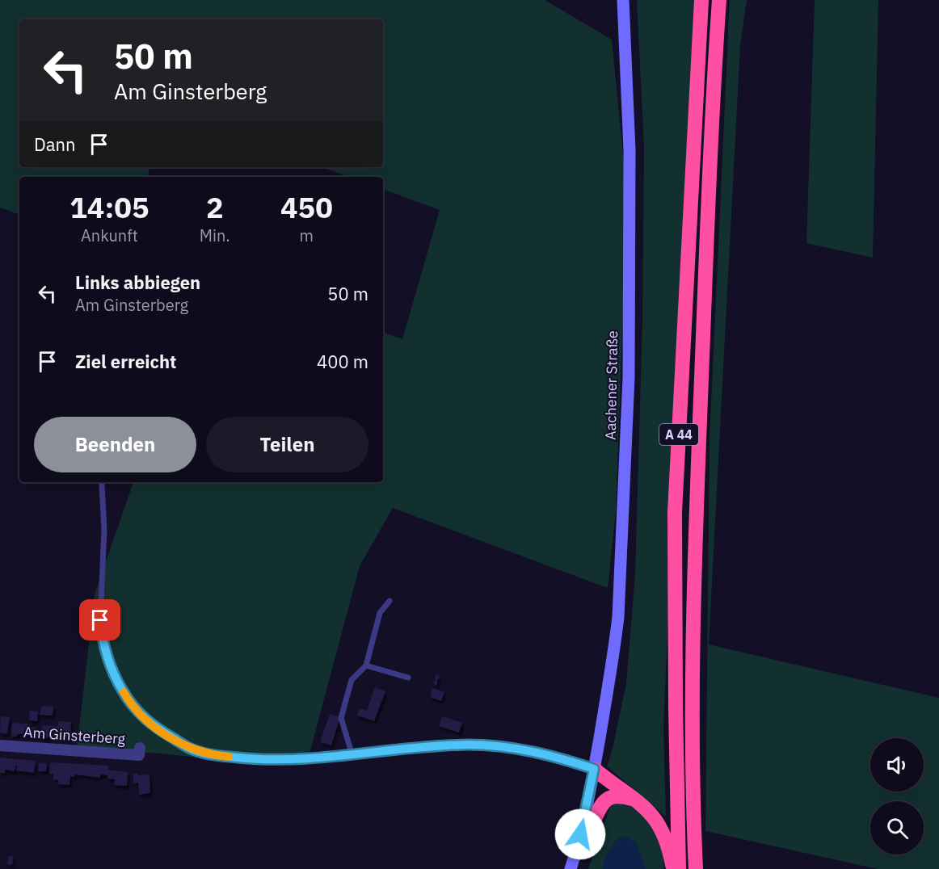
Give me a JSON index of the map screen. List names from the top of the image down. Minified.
{"streets":{"highway":["A 44"],"main road":["Aachener Straße"],"street":["Am Ginsterberg"]},"crossings":[["Aachener Straße","Am Ginsterberg"]],"page":{"turn":["50 m","Am Ginsterberg"],"then":"Dann","eta":["14:05","Ankunft","2","Min.","450","m"],"list":[{"name":"Links abbiegen","note":"Am Ginsterberg","value":"50 m"},{"name":"Ziel erreicht","value":"400 m"}],"buttons":["Beenden","Teilen"]}}
